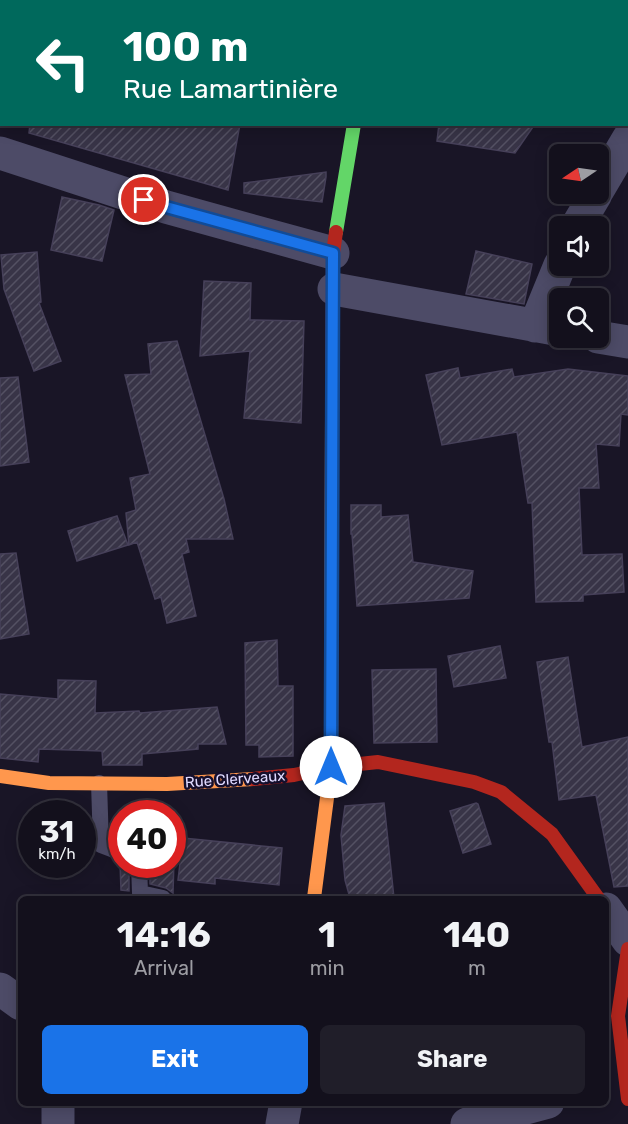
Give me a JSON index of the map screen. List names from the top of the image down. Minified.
{"streets":{"street":["Rue Clerveaux"]},"north":"left","page":{"turn":["100 m","Rue Lamartinière"],"speed":"31 km/h","limit":"40","eta":["14:16","Arrival","1","min","140","m"],"buttons":["Exit","Share"]}}
